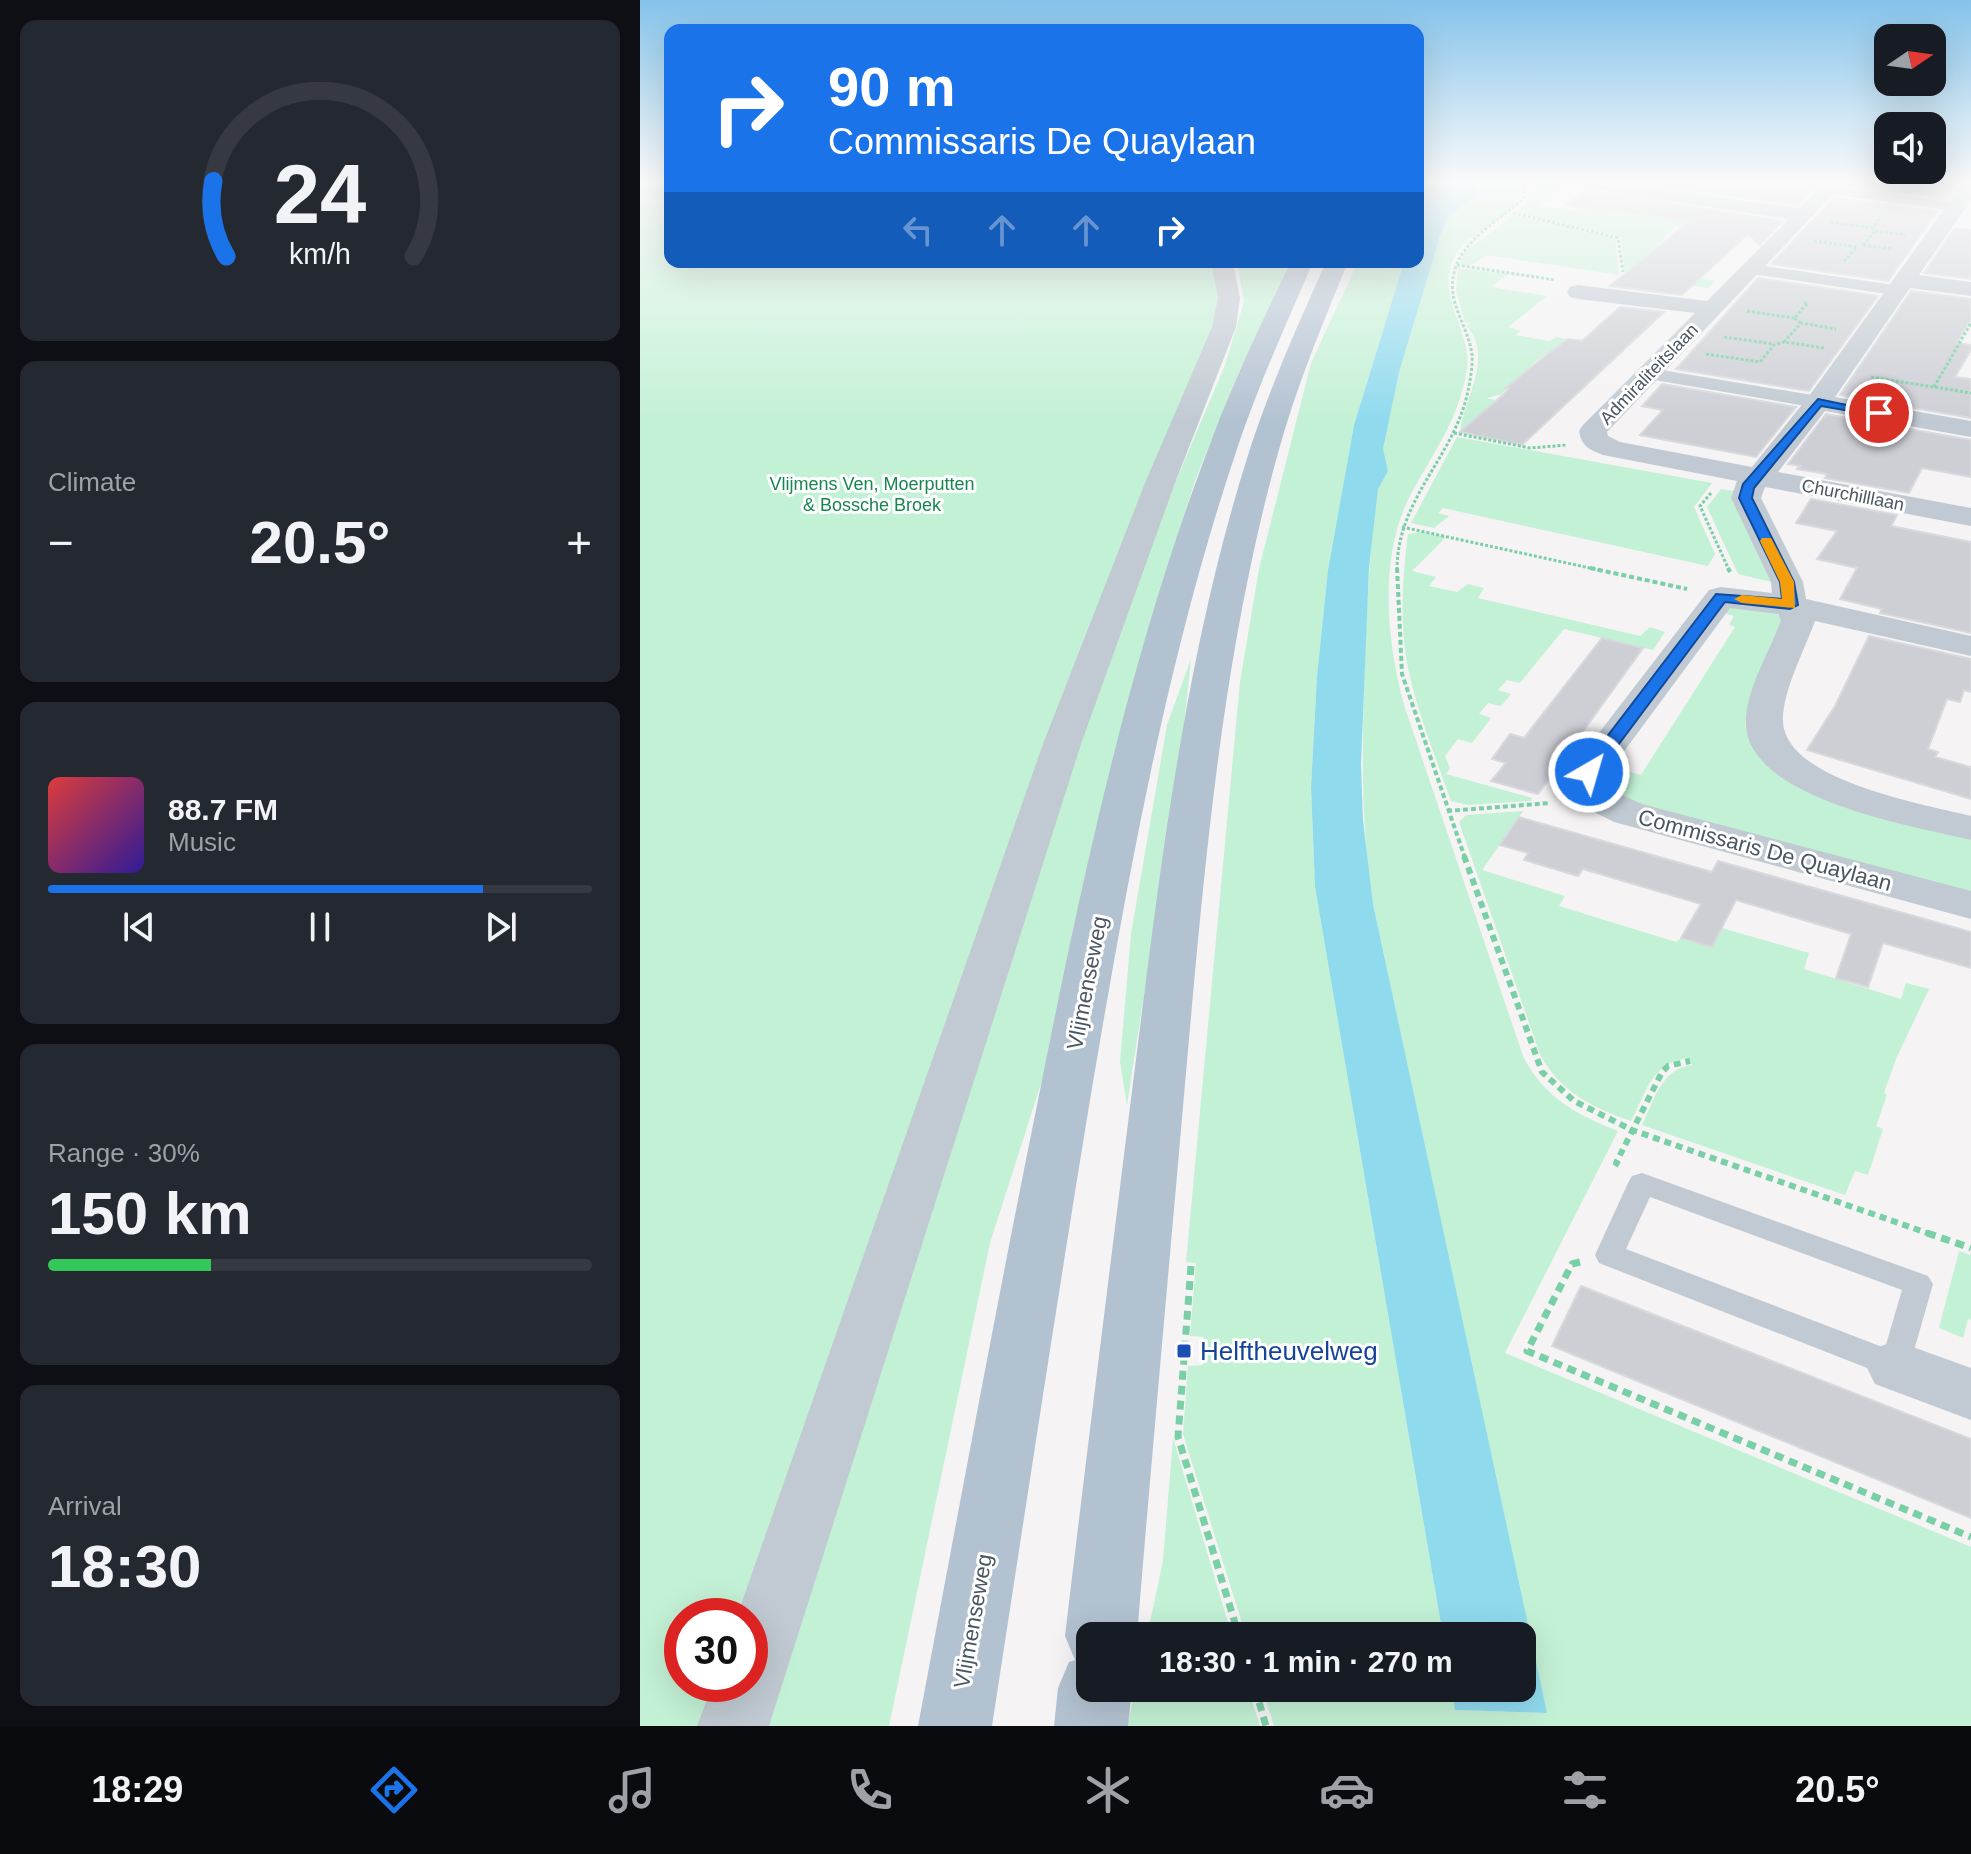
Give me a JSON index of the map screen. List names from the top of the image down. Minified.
{"streets":{"main road":["Vlijmenseweg"],"street":["Admiraliteitslaan","Churchilllaan","Commissaris De Quaylaan"]},"crossings":[["Admiraliteitslaan","Churchilllaan"]],"parks":["Vlijmens Ven, Moerputten & Bossche Broek"],"places":{"transit":["Helftheuvelweg"]},"north":"right","page":{"turn":["90 m","Commissaris De Quaylaan"],"tile":["Climate",["Range · 30%","150 km"],["Arrival","18:30"]],"heat":["−","20.5°","+"],"song":["88.7 FM","Music"],"limit":"30","trip":"18:30 · 1 min · 270 m","tabs":["18:29","20.5°"],"gauge":["24","km/h"]}}
